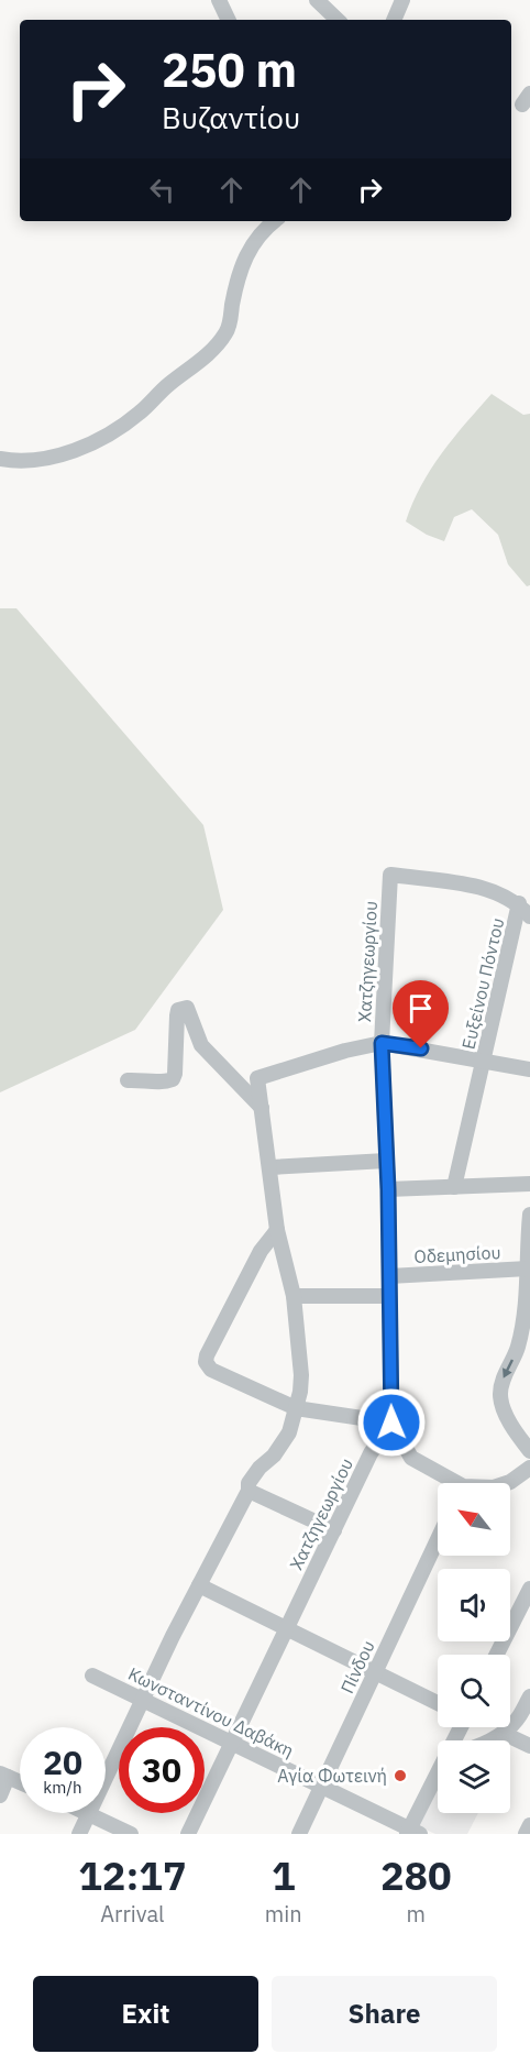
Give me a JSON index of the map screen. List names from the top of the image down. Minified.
{"streets":{"street":["Χατζηγεωργίου","Ευξείνου Πόντου","Οδεμησίου","Πίνδου","Κωνσταντίνου Δαβάκη"]},"crossings":[["Χατζηγεωργίου","Ευξείνου Πόντου"],["Χατζηγεωργίου","Οδεμησίου"],["Χατζηγεωργίου","Κωνσταντίνου Δαβάκη"],["Πίνδου","Κωνσταντίνου Δαβάκη"]],"places":["Αγία Φωτεινή"],"north":"top left","page":{"turn":["250 m","Βυζαντίου"],"speed":"20 km/h","limit":"30","eta":["12:17","Arrival","1","min","280","m"],"buttons":["Exit","Share"]}}
